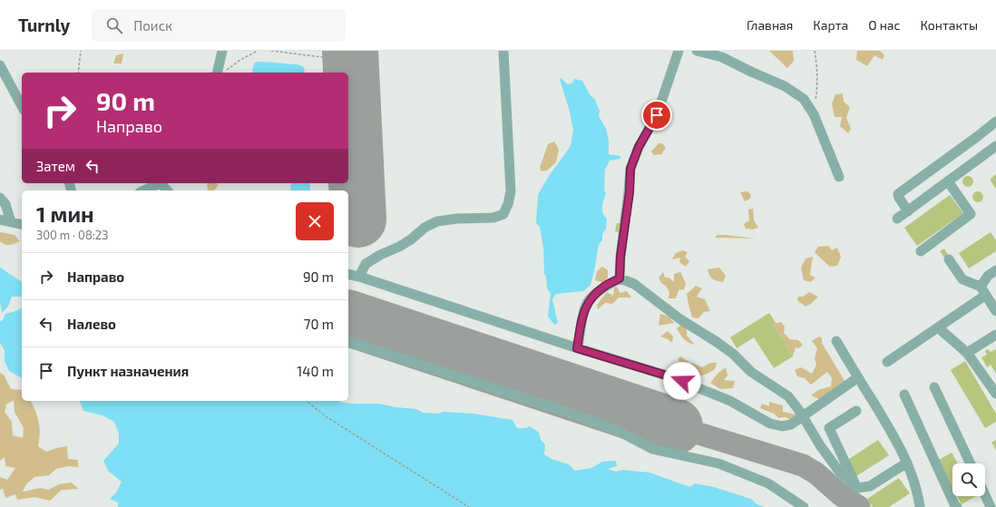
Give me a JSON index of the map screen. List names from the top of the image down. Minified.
{"page":{"header":"Turnly","search":"Поиск","nav":["Главная","Карта","О нас","Контакты"],"turn":["90 m","Направо"],"then":"Затем","heading":["1 мин","300 m · 08:23"],"list":[{"name":"Направо","value":"90 m"},{"name":"Налево","value":"70 m"},{"name":"Пункт назначения","value":"140 m"}]}}
